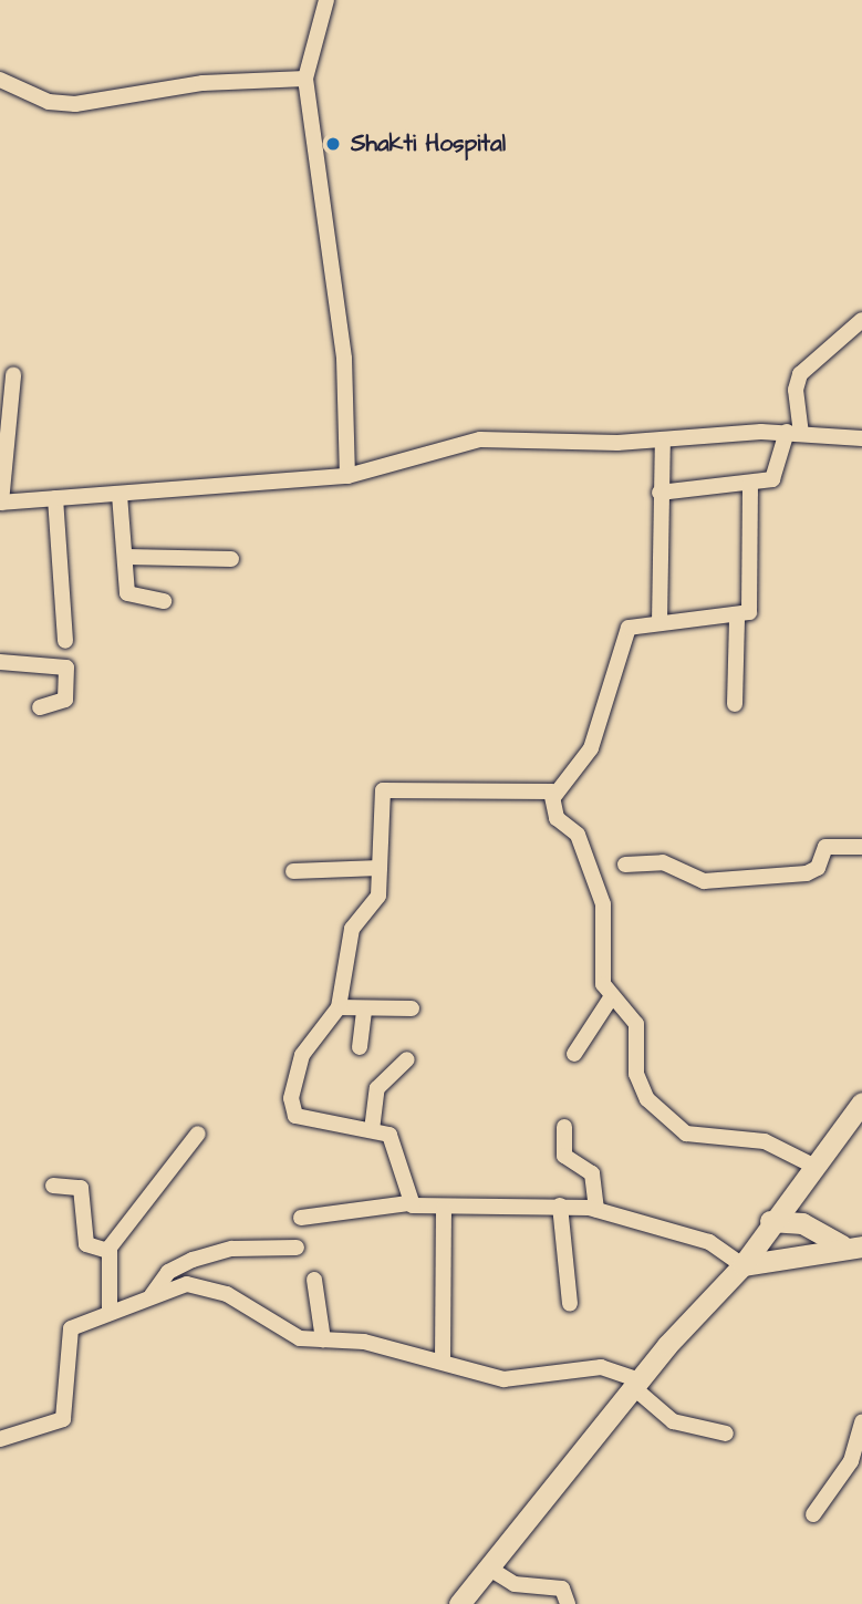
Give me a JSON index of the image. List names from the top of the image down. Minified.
{"places":["Shakti Hospital"]}
